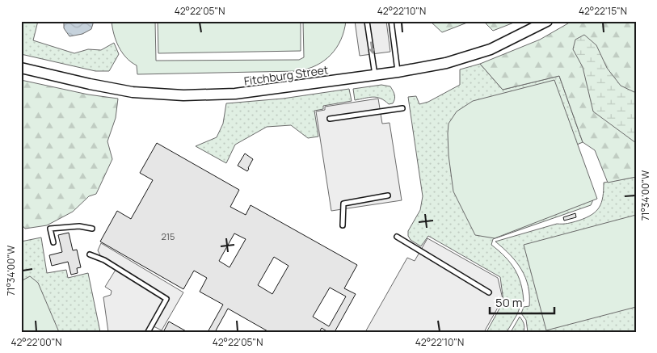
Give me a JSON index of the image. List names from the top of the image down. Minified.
{"streets":{"street":["Fitchburg Street"]},"house_numbers":["215"],"scale_bar":"50 m","coordinates":["42°22'05\"N","42°22'10\"N","42°22'15\"N","71°34'00\"W","42°22'00\"N"]}
